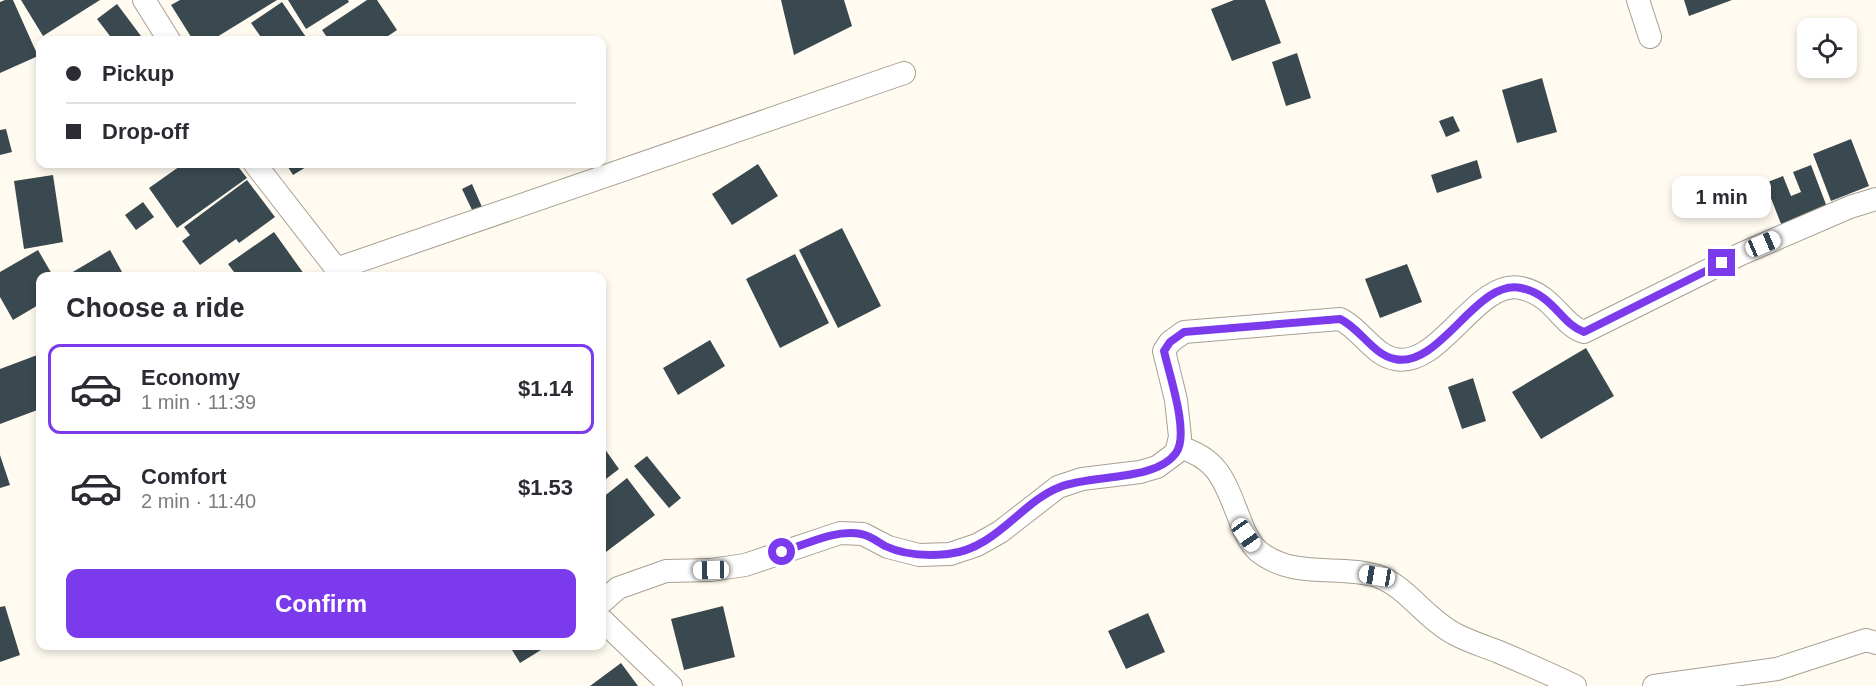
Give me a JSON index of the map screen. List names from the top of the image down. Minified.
{"page":{"banner":["Pickup","Drop-off"],"bubble":"1 min","heading":"Choose a ride","list":[{"name":"Economy","note":"1 min · 11:39","value":"$1.14"},{"name":"Comfort","note":"2 min · 11:40","value":"$1.53"}],"buttons":"Confirm"}}
